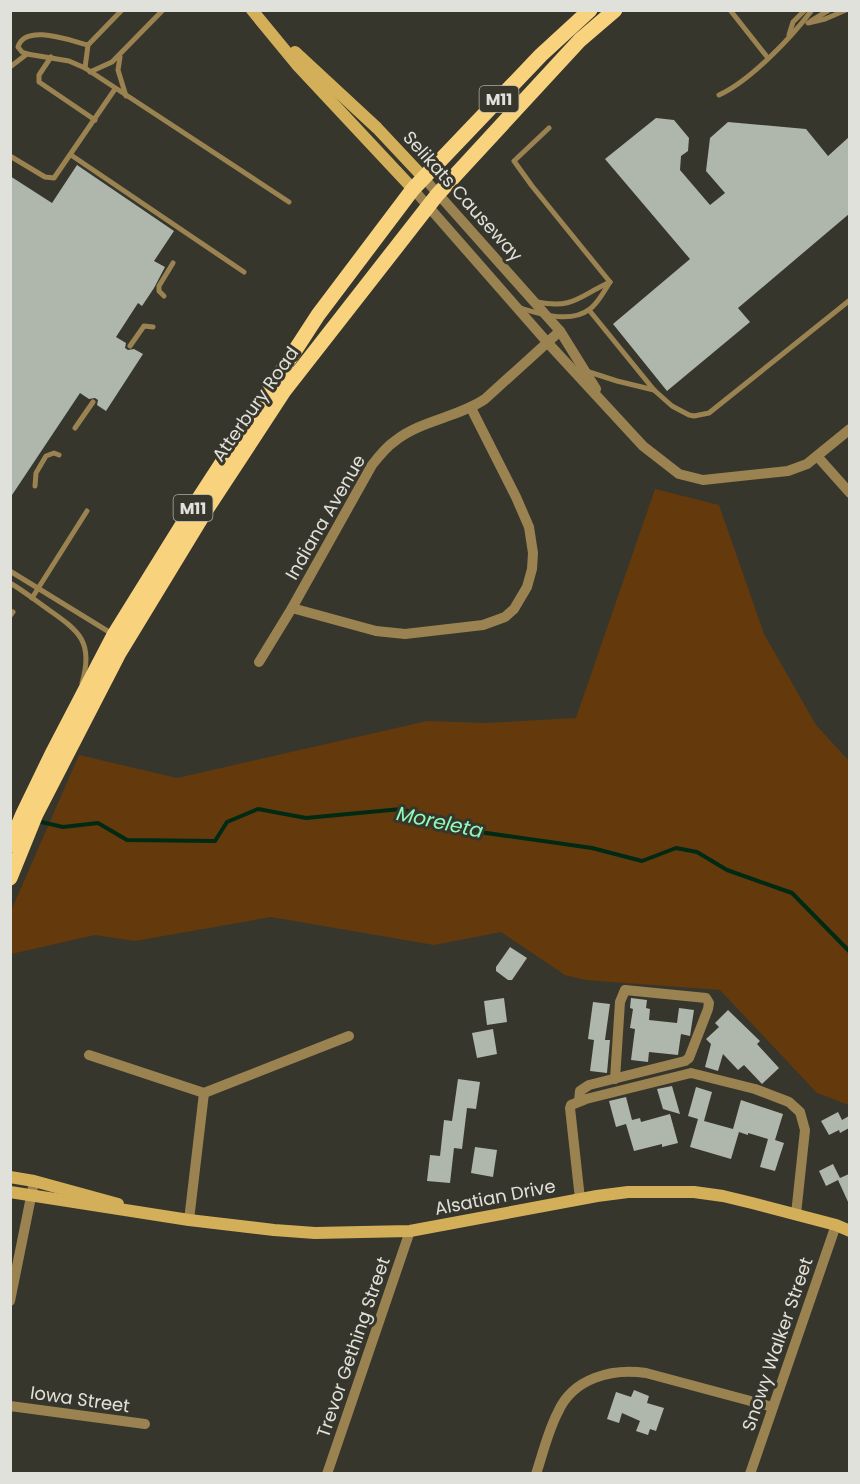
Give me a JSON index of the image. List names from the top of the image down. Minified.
{"streets":{"main road":["M11","Atterbury Road"],"street":["Selikats Causeway","Indiana Avenue","Alsatian Drive","Snowy Walker Street","Trevor Gething Street","Iowa Street"]},"crossings":[["Selikats Causeway","Atterbury Road"],["Selikats Causeway","Indiana Avenue"],["Alsatian Drive","Snowy Walker Street"],["Alsatian Drive","Trevor Gething Street"]],"water":["Moreleta"]}
